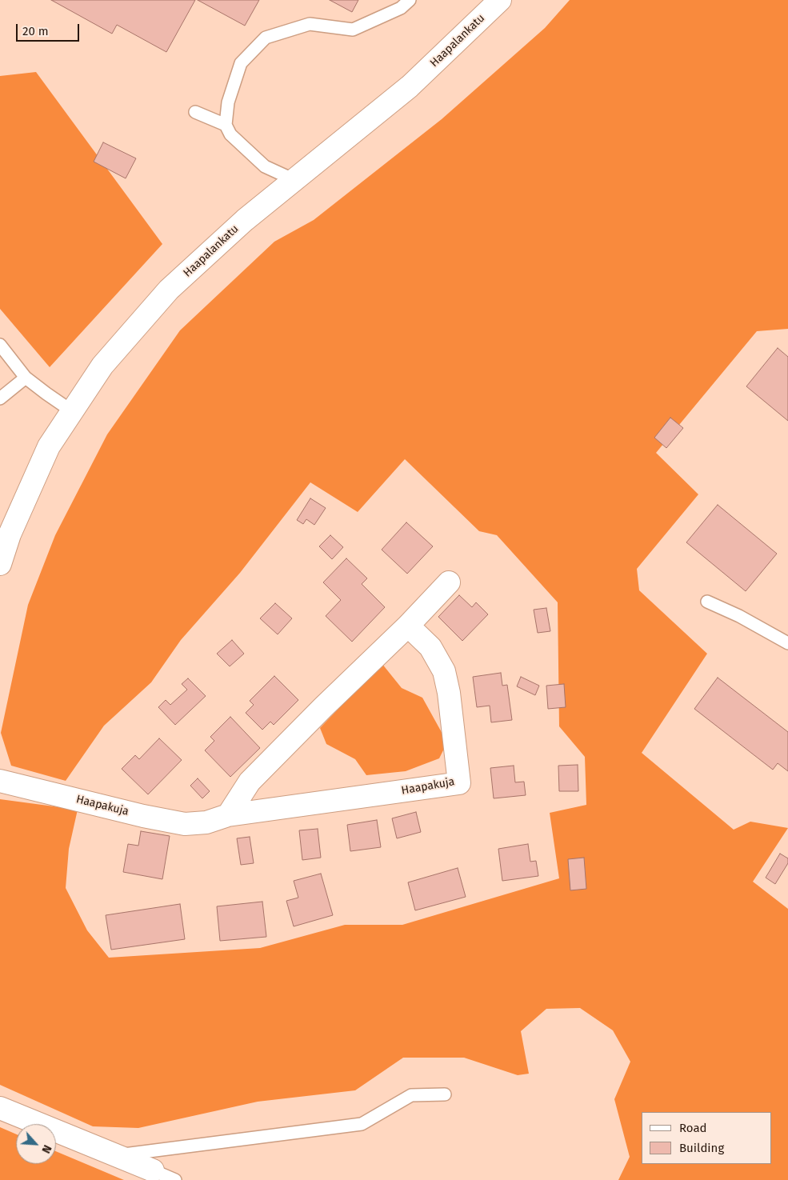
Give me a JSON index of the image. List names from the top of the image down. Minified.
{"streets":{"street":["Haapalankatu","Haapakuja"]},"legend":["Road","Building"],"scale_bar":"20 m","north":"bottom right"}
